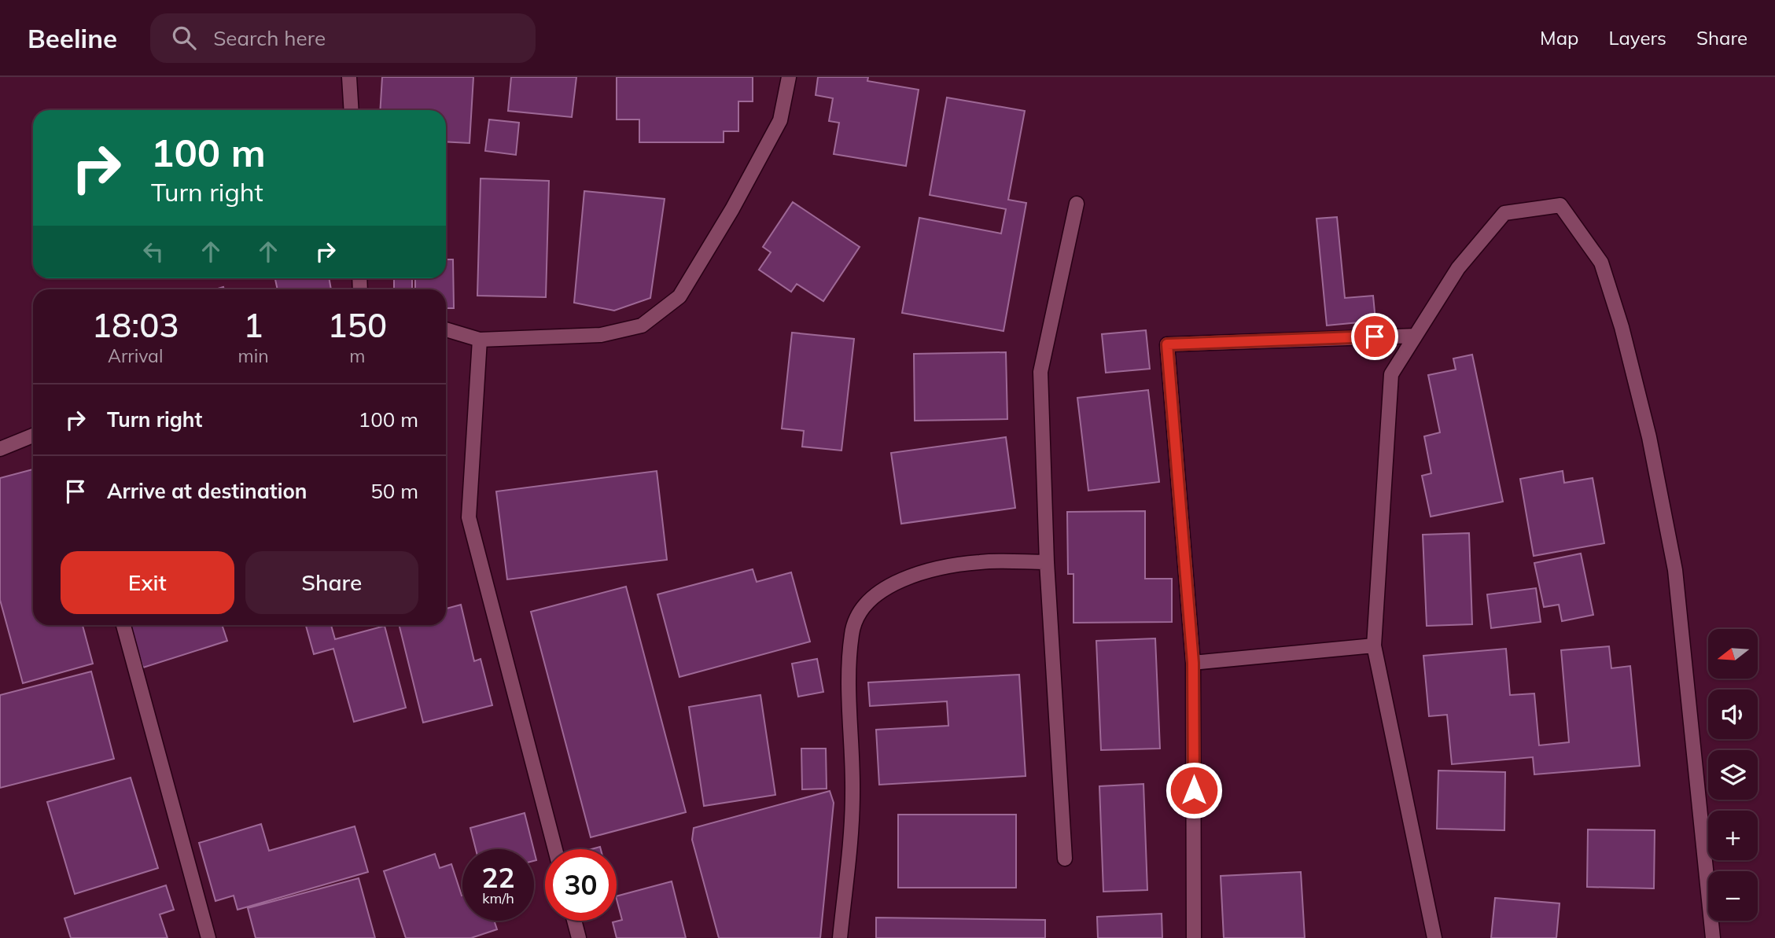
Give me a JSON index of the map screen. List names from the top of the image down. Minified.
{"north":"left","page":{"header":"Beeline","search":"Search here","nav":["Map","Layers","Share"],"turn":["100 m","Turn right"],"eta":["18:03","Arrival","1","min","150","m"],"list":[{"name":"Turn right","value":"100 m"},{"name":"Arrive at destination","value":"50 m"}],"buttons":["Exit","Share"],"map_buttons":["+","−"],"speed":"22 km/h","limit":"30"}}
